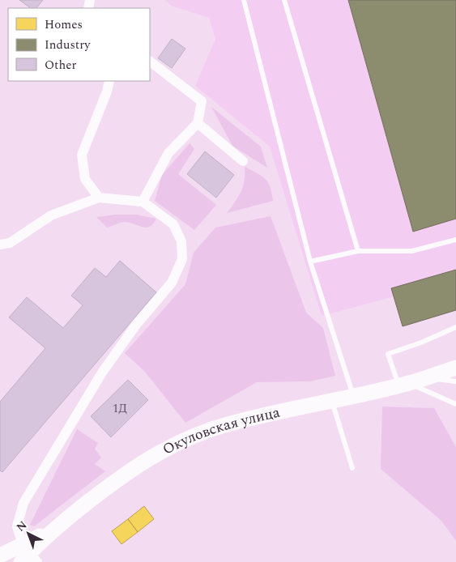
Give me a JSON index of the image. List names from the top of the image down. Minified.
{"streets":{"main road":["Окуловская улица"]},"house_numbers":["1Д"],"legend":["Homes","Industry","Other"],"north":"top left"}
